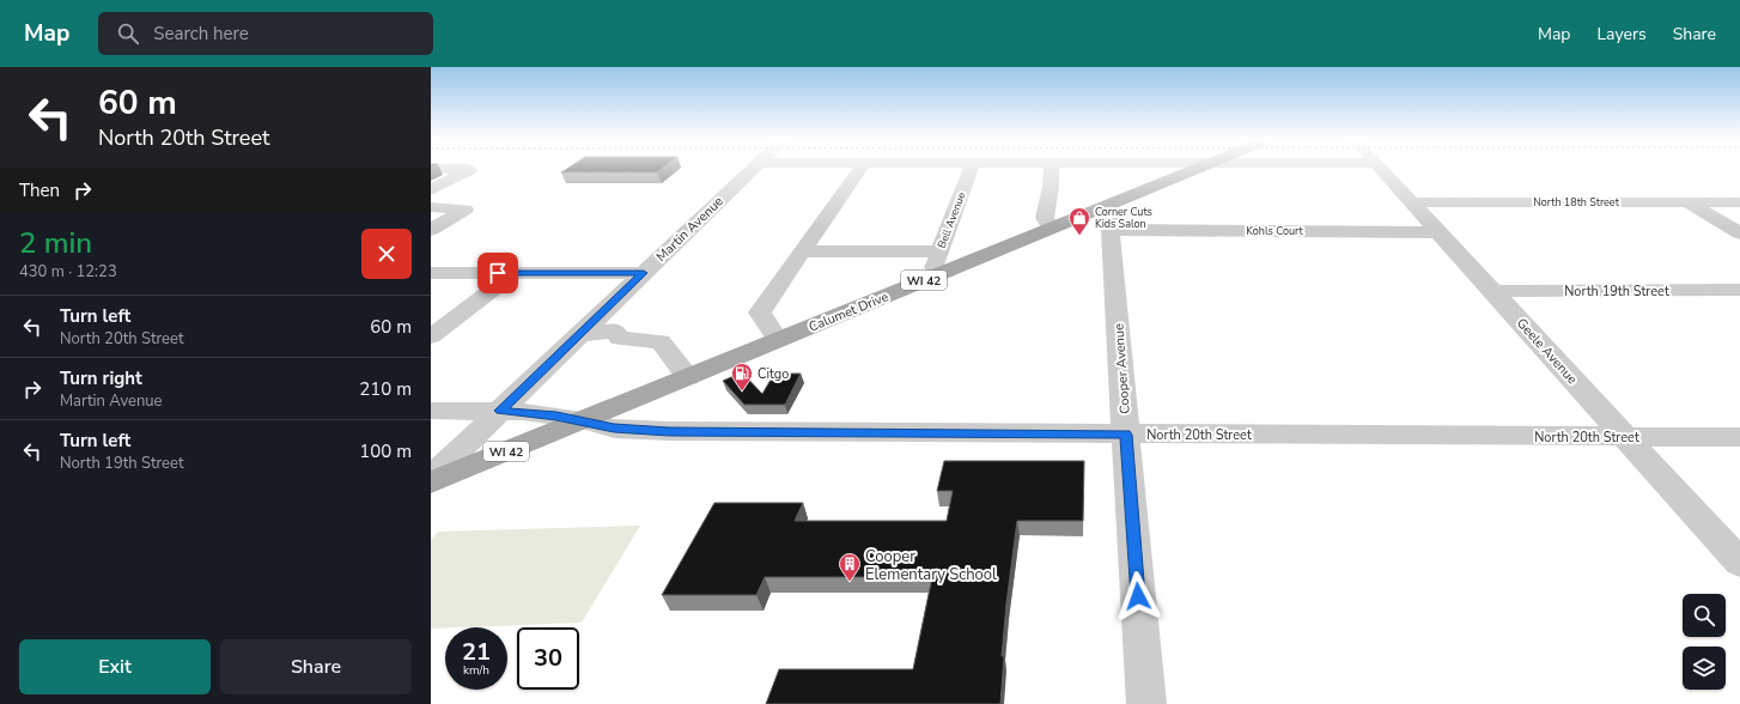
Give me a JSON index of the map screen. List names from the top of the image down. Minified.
{"streets":{"main road":["WI 42","Calumet Drive"],"street":["North 18th Street","Bell Avenue","Martin Avenue","Kohls Court","North 19th Street","Geele Avenue","Cooper Avenue","North 20th Street"]},"crossings":[["North 18th Street","Geele Avenue"],["Bell Avenue","Calumet Drive"],["Martin Avenue","North 20th Street"],["Kohls Court","Calumet Drive"],["Kohls Court","Geele Avenue"],["Kohls Court","Cooper Avenue"],["North 19th Street","Geele Avenue"],["Calumet Drive","Cooper Avenue"],["Calumet Drive","North 20th Street"],["Geele Avenue","North 20th Street"],["Cooper Avenue","North 20th Street"]],"places":{"shop":["Corner Cuts Kids Salon"],"fuel station":["Citgo"],"building":["Cooper Elementary School"]},"page":{"header":"Map","search":"Search here","nav":["Map","Layers","Share"],"turn":["60 m","North 20th Street"],"then":"Then","heading":["2 min","430 m · 12:23"],"list":[{"name":"Turn left","note":"North 20th Street","value":"60 m"},{"name":"Turn right","note":"Martin Avenue","value":"210 m"},{"name":"Turn left","note":"North 19th Street","value":"100 m"}],"speed":"21 km/h","limit":"30","buttons":["Exit","Share"]}}
